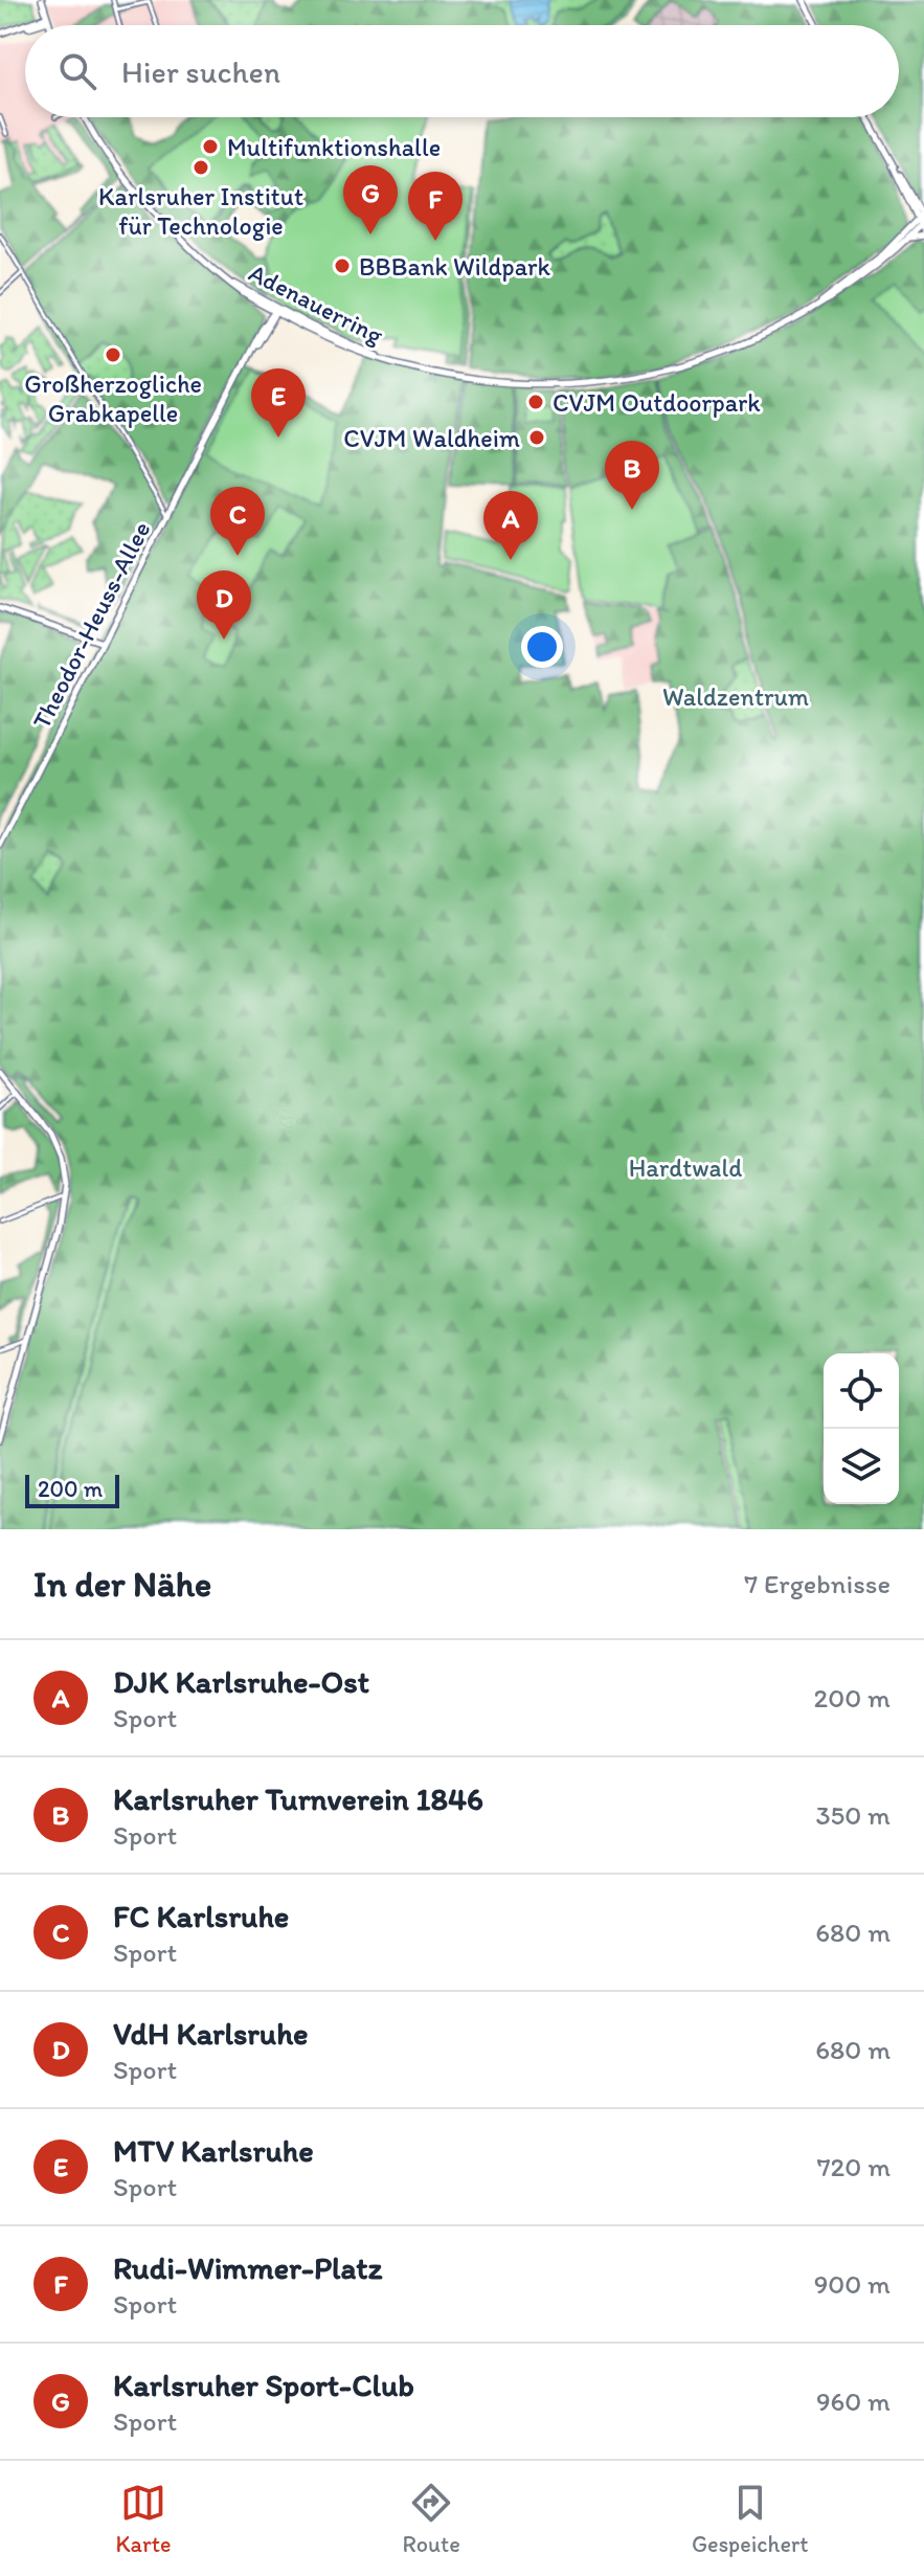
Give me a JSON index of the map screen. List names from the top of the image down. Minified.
{"streets":{"main road":["Adenauerring","Theodor-Heuss-Allee"]},"crossings":[["Adenauerring","Theodor-Heuss-Allee"]],"parks":["Waldzentrum","Hardtwald"],"places":["Multifunktionshalle","Karlsruher Institut für Technologie","BBBank Wildpark","Großherzogliche Grabkapelle","CVJM Outdoorpark","CVJM Waldheim"],"scale_bar":"200 m","page":{"search":"Hier suchen","pins":["G","F","E","B","C","A","D"],"scale":"200 m","heading":["In der Nähe","7 Ergebnisse"],"list":[{"mark":"A","name":"DJK Karlsruhe-Ost","note":"Sport","value":"200 m"},{"mark":"B","name":"Karlsruher Turnverein 1846","note":"Sport","value":"350 m"},{"mark":"C","name":"FC Karlsruhe","note":"Sport","value":"680 m"},{"mark":"D","name":"VdH Karlsruhe","note":"Sport","value":"680 m"},{"mark":"E","name":"MTV Karlsruhe","note":"Sport","value":"720 m"},{"mark":"F","name":"Rudi-Wimmer-Platz","note":"Sport","value":"900 m"},{"mark":"G","name":"Karlsruher Sport-Club","note":"Sport","value":"960 m"}],"nav":["Karte","Route","Gespeichert"]}}
